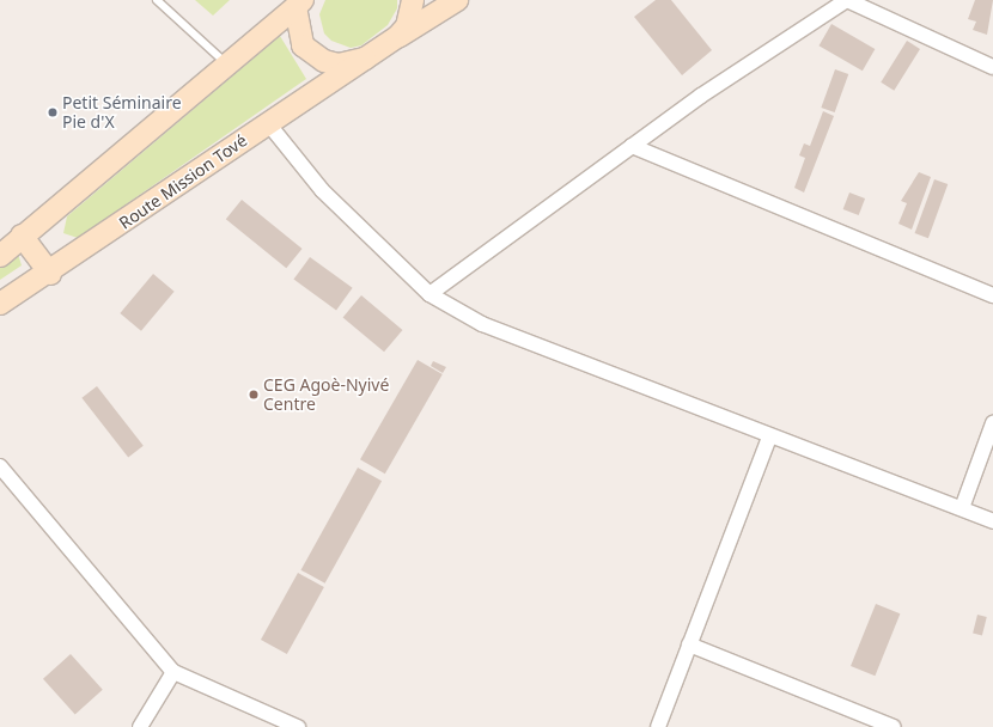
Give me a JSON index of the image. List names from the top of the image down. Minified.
{"streets":{"street":["Route Mission Tové"]},"places":["Petit Séminaire Pie d'X","CEG Agoè-Nyivé Centre"]}
